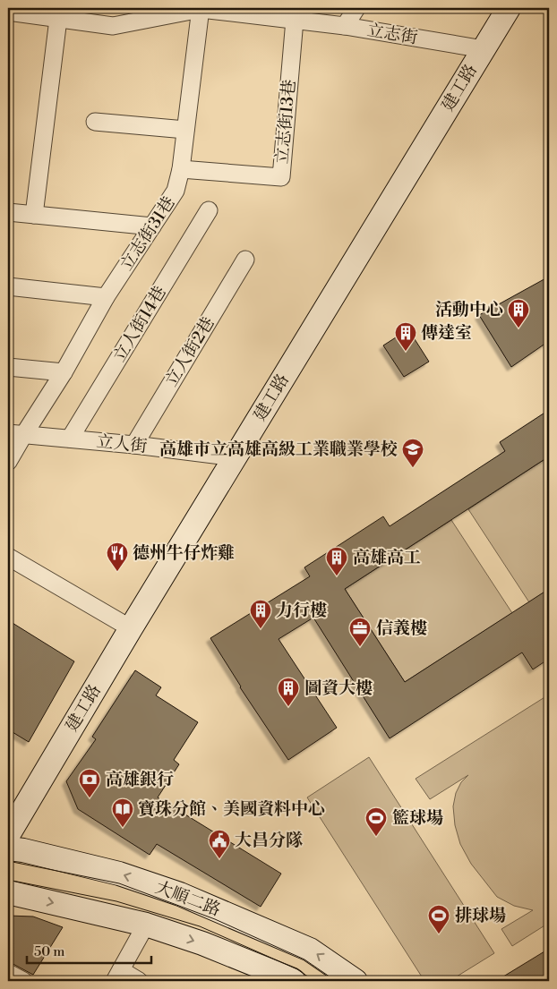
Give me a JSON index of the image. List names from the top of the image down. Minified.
{"streets":{"street":["立志街","建工路","立志街13巷","立志街31巷","立人街14巷","立人街2巷","立人街","大順二路"]},"crossings":[["立志街","建工路"],["立志街","立志街13巷"],["立志街","立志街31巷"],["建工路","立人街"],["立志街13巷","立志街31巷"],["立志街31巷","立人街"],["立人街14巷","立人街"],["立人街2巷","立人街"]],"places":{"building":["活動中心","傳達室","高雄高工","力行樓","圖資大樓"],"school or university":["高雄市立高雄高級工業職業學校"],"restaurant":["德州牛仔炸雞"],"office":["信義樓"],"bank":["高雄銀行"],"library":["寶珠分館、美國資料中心"],"sports":["籃球場","排球場"],"public building":["大昌分隊"]},"scale_bar":"50 m"}
